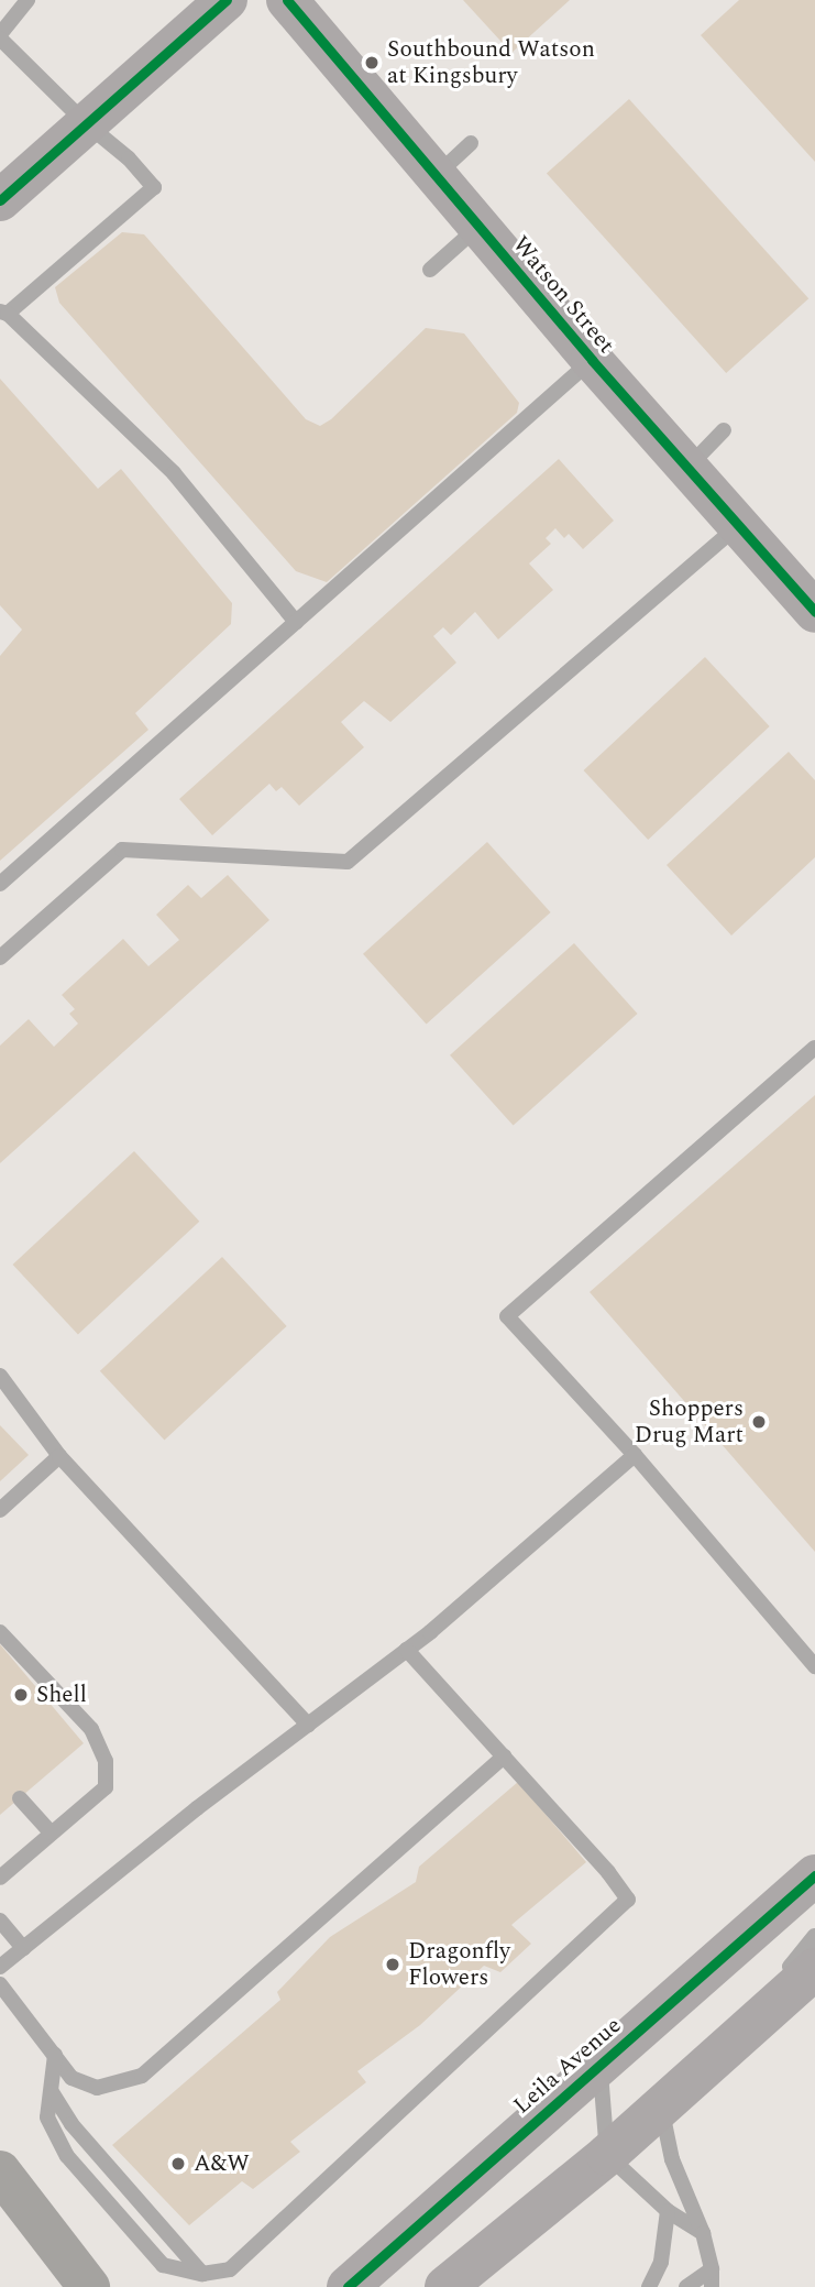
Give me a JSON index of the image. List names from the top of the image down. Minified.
{"streets":{"street":["Watson Street","Leila Avenue"]},"places":["Southbound Watson at Kingsbury","Shoppers Drug Mart","Shell","Dragonfly Flowers","A&W"]}
